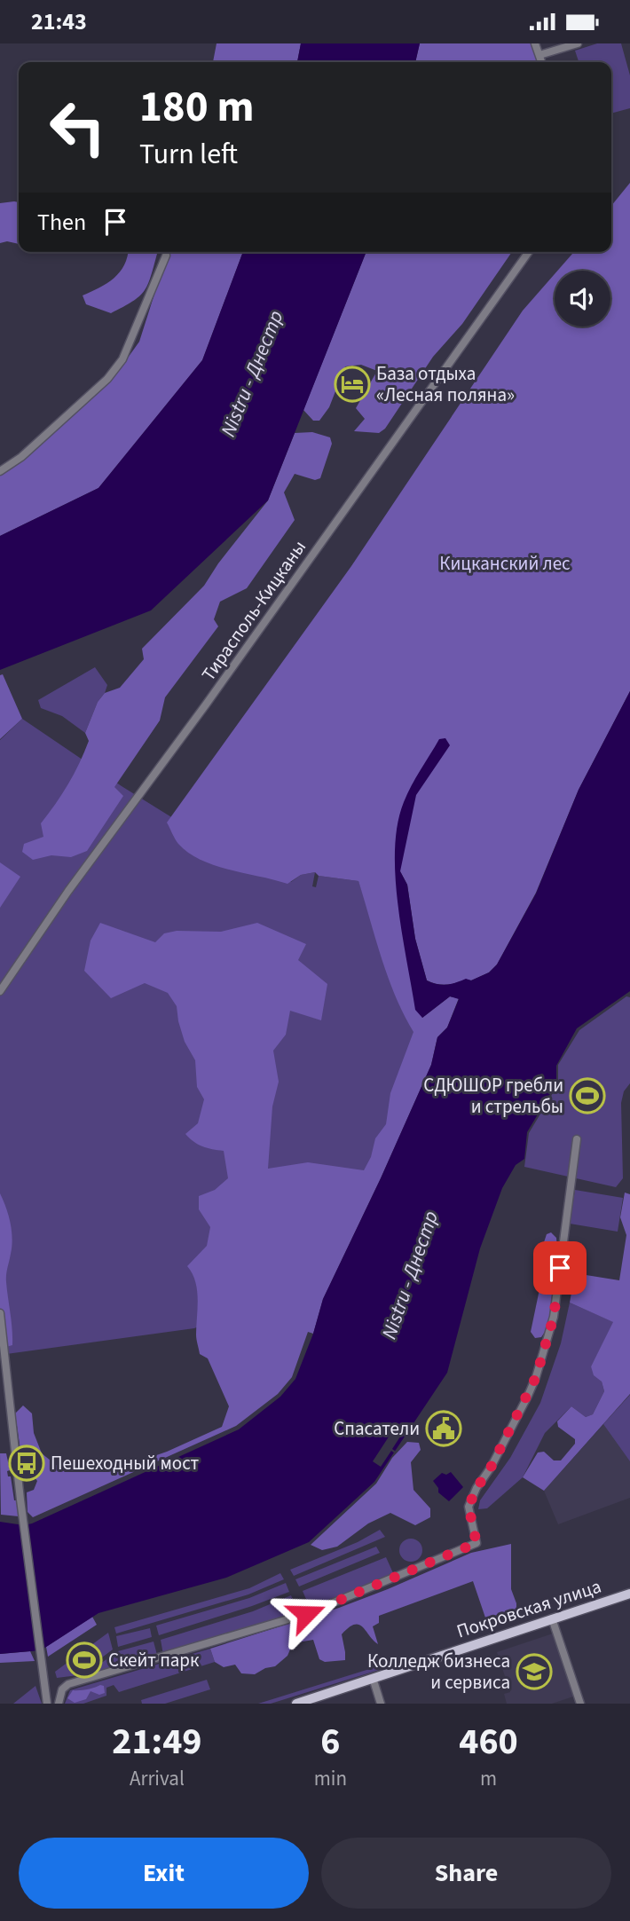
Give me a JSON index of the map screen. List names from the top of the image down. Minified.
{"streets":{"main road":["Покровская улица"],"street":["Тирасполь-Кицканы"]},"water":["Nistru - Днестр"],"parks":["Кицканский лес"],"places":{"hotel":["База отдыха «Лесная поляна»"],"sports":["СДЮШОР гребли и стрельбы","Скейт парк"],"public building":["Спасатели"],"bus stop":["Пешеходный мост"],"school or university":["Колледж бизнеса и сервиса"]},"page":{"status":"21:43","turn":["180 m","Turn left"],"then":"Then","eta":["21:49","Arrival","6","min","460","m"],"buttons":["Exit","Share"]}}
